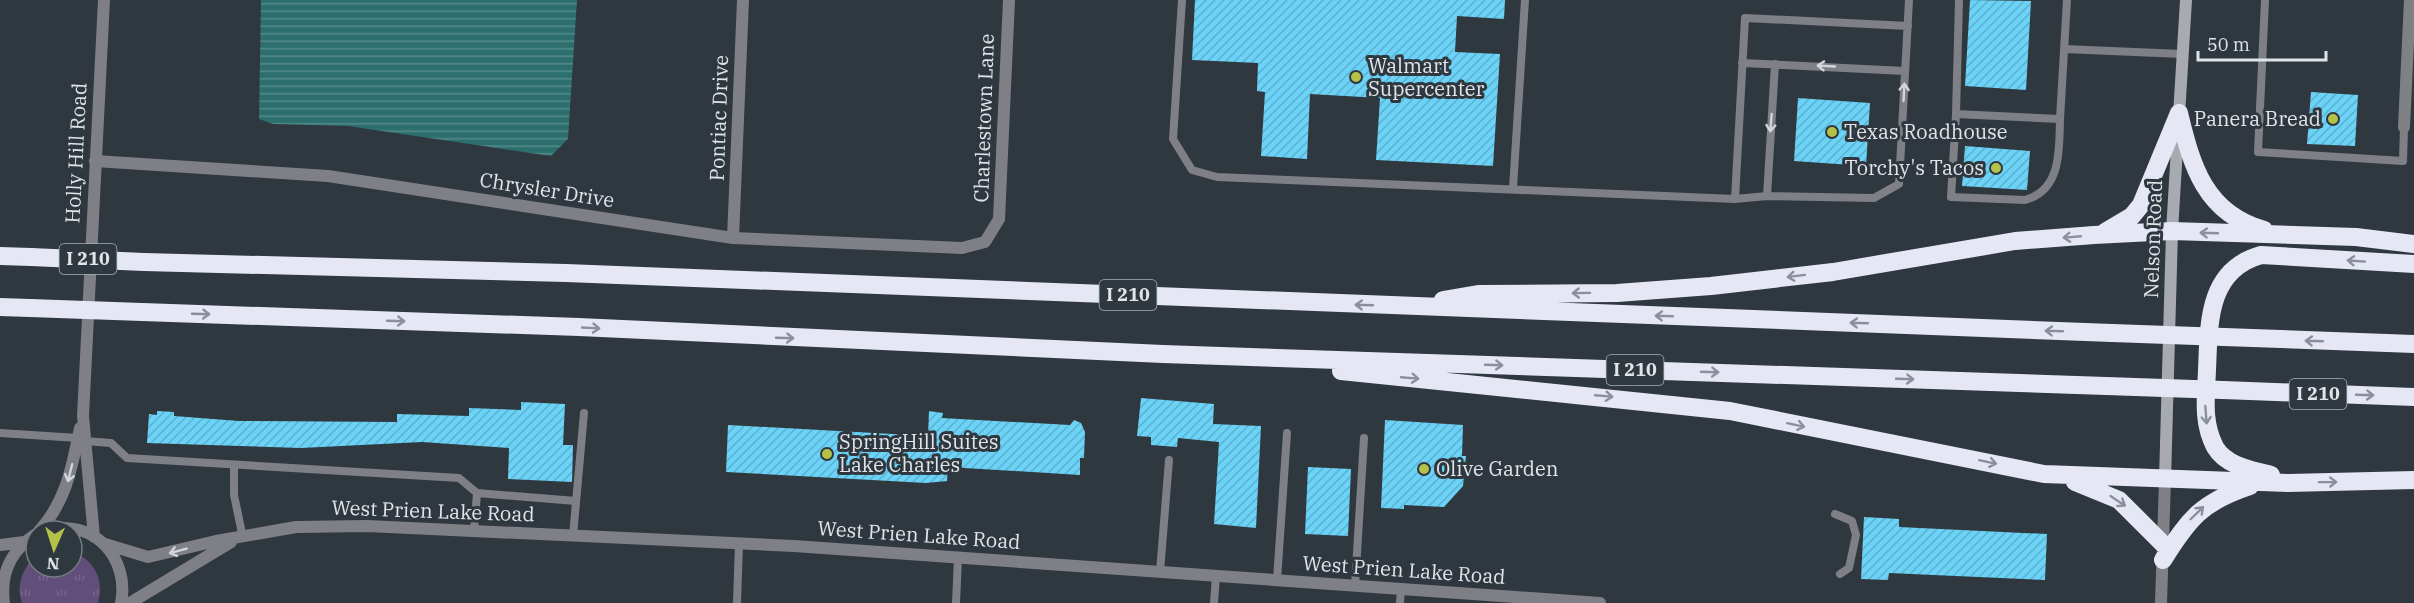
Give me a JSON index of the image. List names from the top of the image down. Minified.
{"streets":{"highway":["I 210"],"main road":["Nelson Road"],"street":["Pontiac Drive","Charlestown Lane","Holly Hill Road","Chrysler Drive","West Prien Lake Road"]},"crossings":[["Pontiac Drive","Chrysler Drive"],["Charlestown Lane","Chrysler Drive"],["Holly Hill Road","Chrysler Drive"],["Holly Hill Road","West Prien Lake Road"]],"places":["Walmart Supercenter","Panera Bread","Texas Roadhouse","Torchy's Tacos","SpringHill Suites Lake Charles","Olive Garden"],"scale_bar":"50 m","north":"bottom"}
